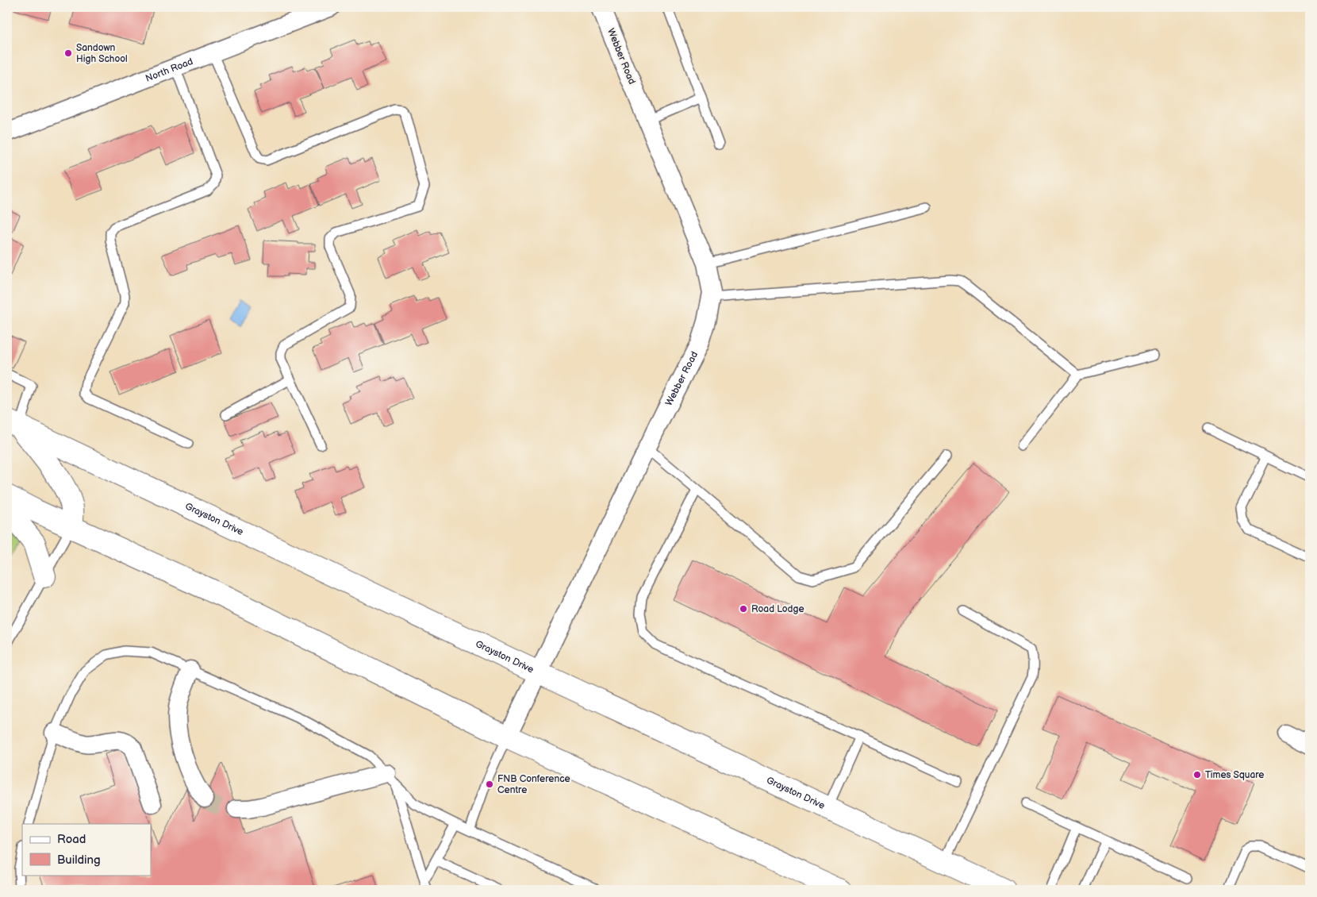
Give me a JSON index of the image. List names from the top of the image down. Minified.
{"streets":{"main road":["Grayston Drive"],"street":["Webber Road","North Road"]},"crossings":[["Webber Road","Grayston Drive"]],"places":["Sandown High School","Road Lodge","Times Square","FNB Conference Centre"],"legend":["Road","Building"]}
